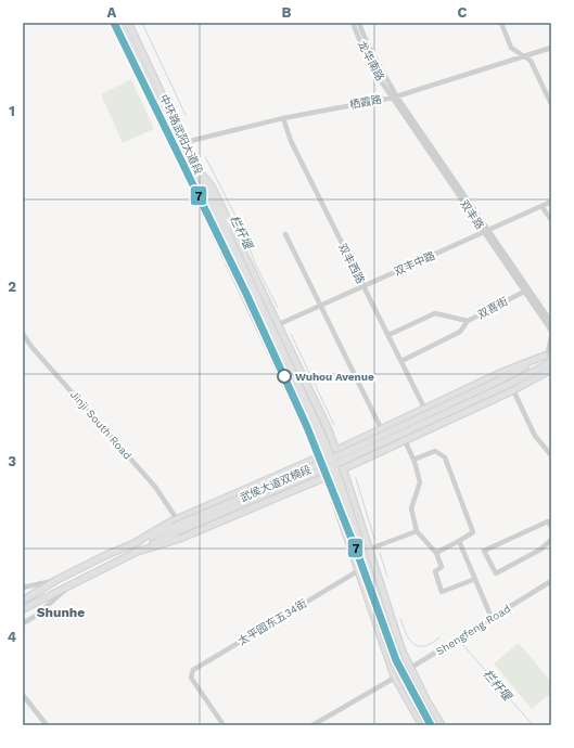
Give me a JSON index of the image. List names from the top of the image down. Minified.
{"streets":{"main road":["中环路武阳大道段","武侯大道双楠段"],"street":["龙华南路","栖霞路","双丰路","双丰西路","双丰中路","双喜街","Jinji South Road","太平园东五34街","Shengfeng Road"]},"crossings":[["龙华南路","栖霞路"],["龙华南路","双丰路"],["栖霞路","中环路武阳大道段"],["栖霞路","双丰路"],["栖霞路","双丰西路"],["中环路武阳大道段","Shengfeng Road"],["双丰路","双丰中路"],["双丰路","双喜街"],["双丰西路","双丰中路"],["双丰西路","双喜街"]],"districts":["Shunhe"],"water":["栏杆堰"],"places":["Wuhou Avenue"],"lines":["transit line 7"],"grid":{"columns":["A","B","C"],"rows":["1","2","3","4"]}}
